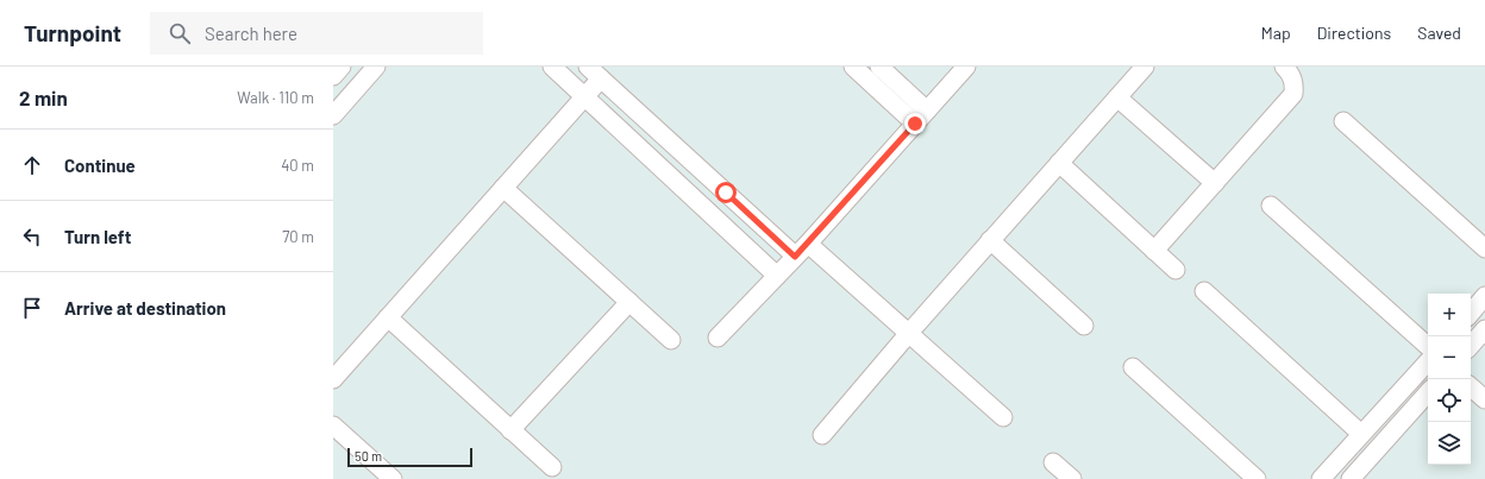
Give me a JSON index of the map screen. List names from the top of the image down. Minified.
{"scale_bar":"50 m","page":{"header":"Turnpoint","search":"Search here","nav":["Map","Directions","Saved"],"heading":["2 min","Walk · 110 m"],"list":[["Continue","40 m"],["Turn left","70 m"],"Arrive at destination"],"map_buttons":["+","−"],"scale":"50 m"}}
